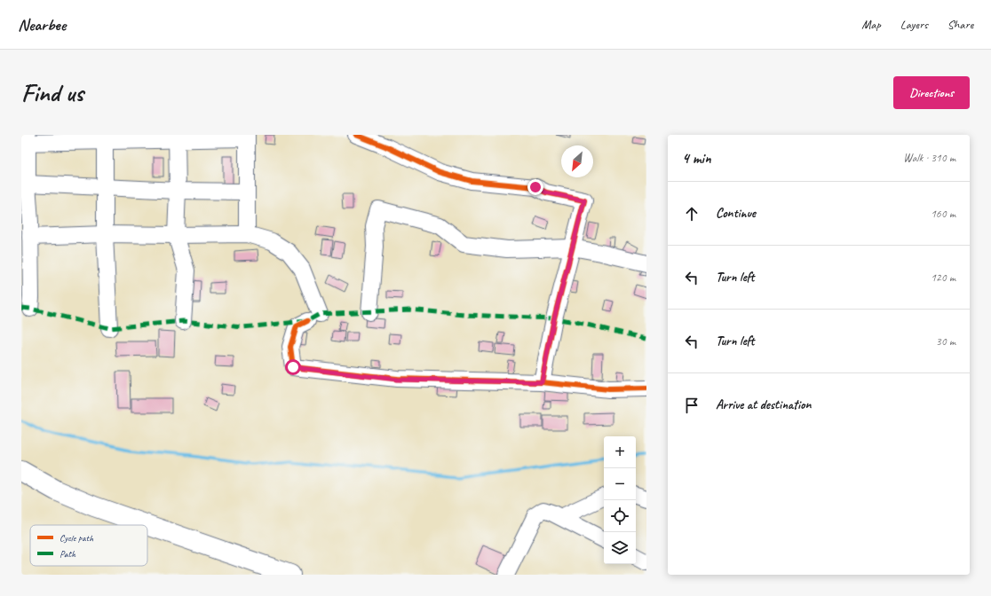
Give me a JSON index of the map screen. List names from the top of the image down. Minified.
{"legend":["Cycle path","Path"],"north":"bottom left","page":{"header":"Nearbee","nav":["Map","Layers","Share"],"buttons":"Directions","title":"Find us","heading":["4 min","Walk · 310 m"],"list":[["Continue","160 m"],["Turn left","120 m"],["Turn left","30 m"],"Arrive at destination"],"map_buttons":["+","−"]}}
